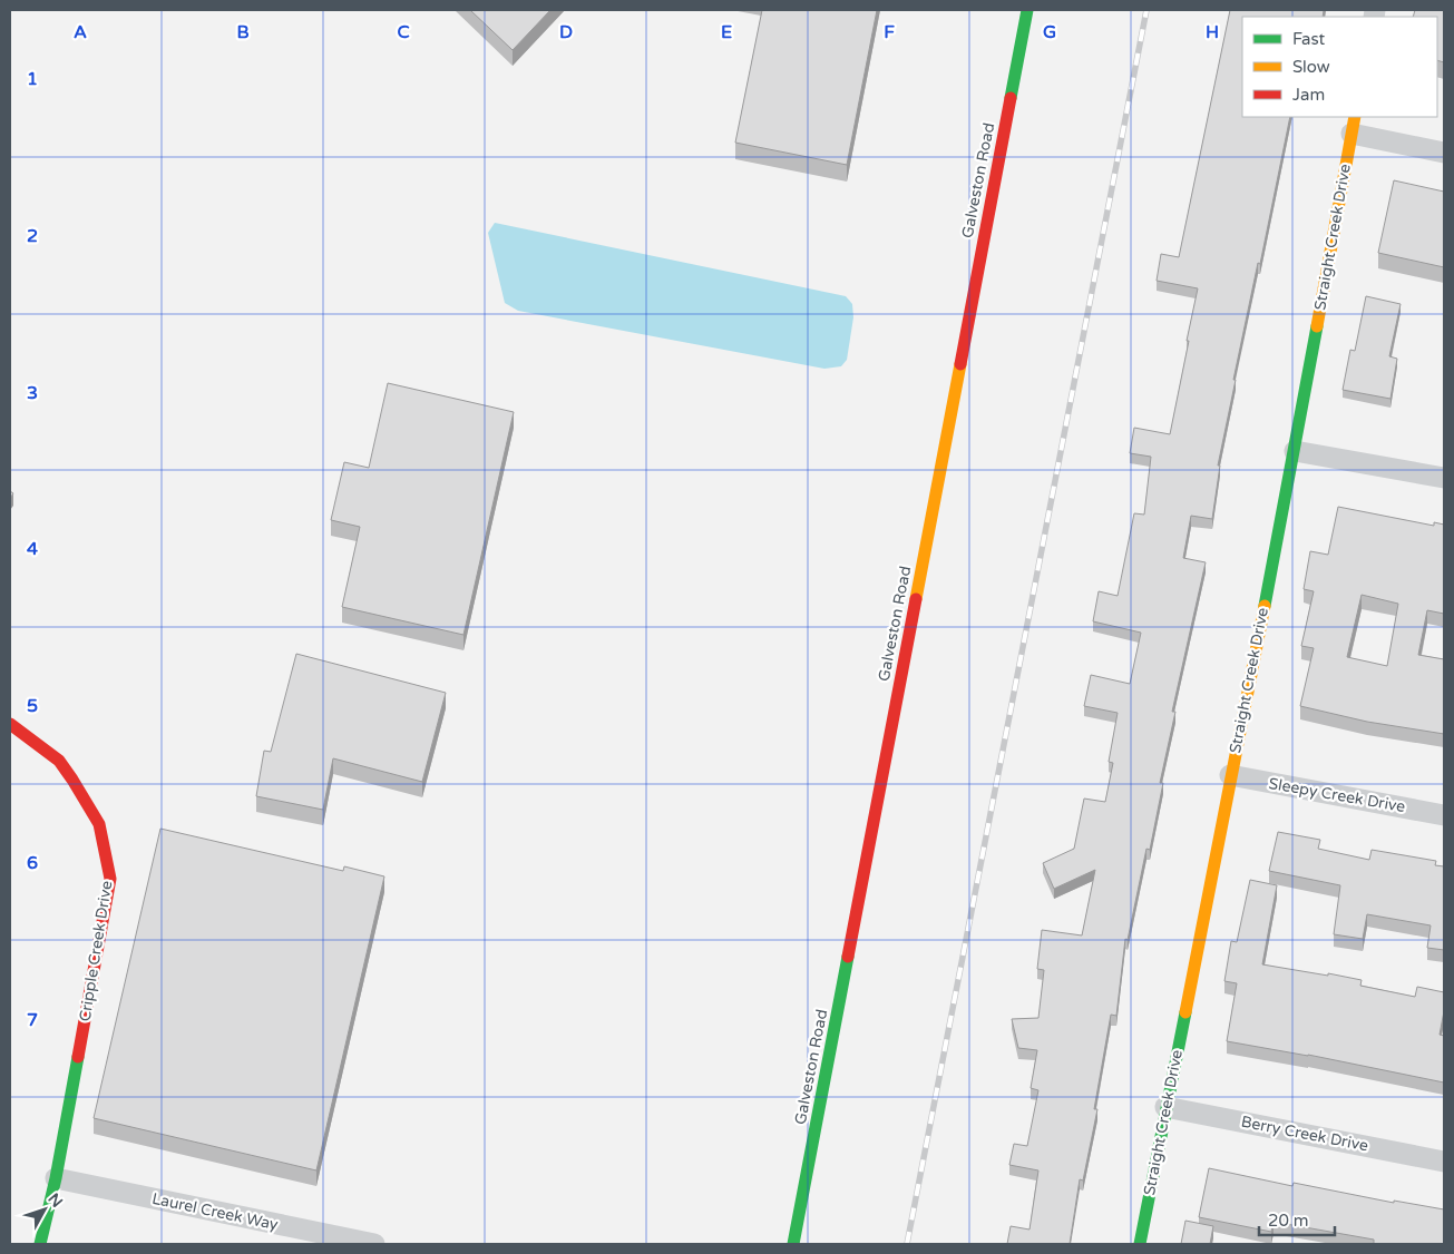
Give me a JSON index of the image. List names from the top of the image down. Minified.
{"streets":{"street":["Galveston Road","Straight Creek Drive","Sleepy Creek Drive","Cripple Creek Drive","Berry Creek Drive","Laurel Creek Way"]},"crossings":[["Straight Creek Drive","Sleepy Creek Drive"],["Straight Creek Drive","Berry Creek Drive"],["Cripple Creek Drive","Laurel Creek Way"]],"legend":["Fast","Slow","Jam"],"scale_bar":"20 m","north":"top right","grid":{"columns":["A","B","C","D","E","F","G","H"],"rows":["1","2","3","4","5","6","7"]}}
